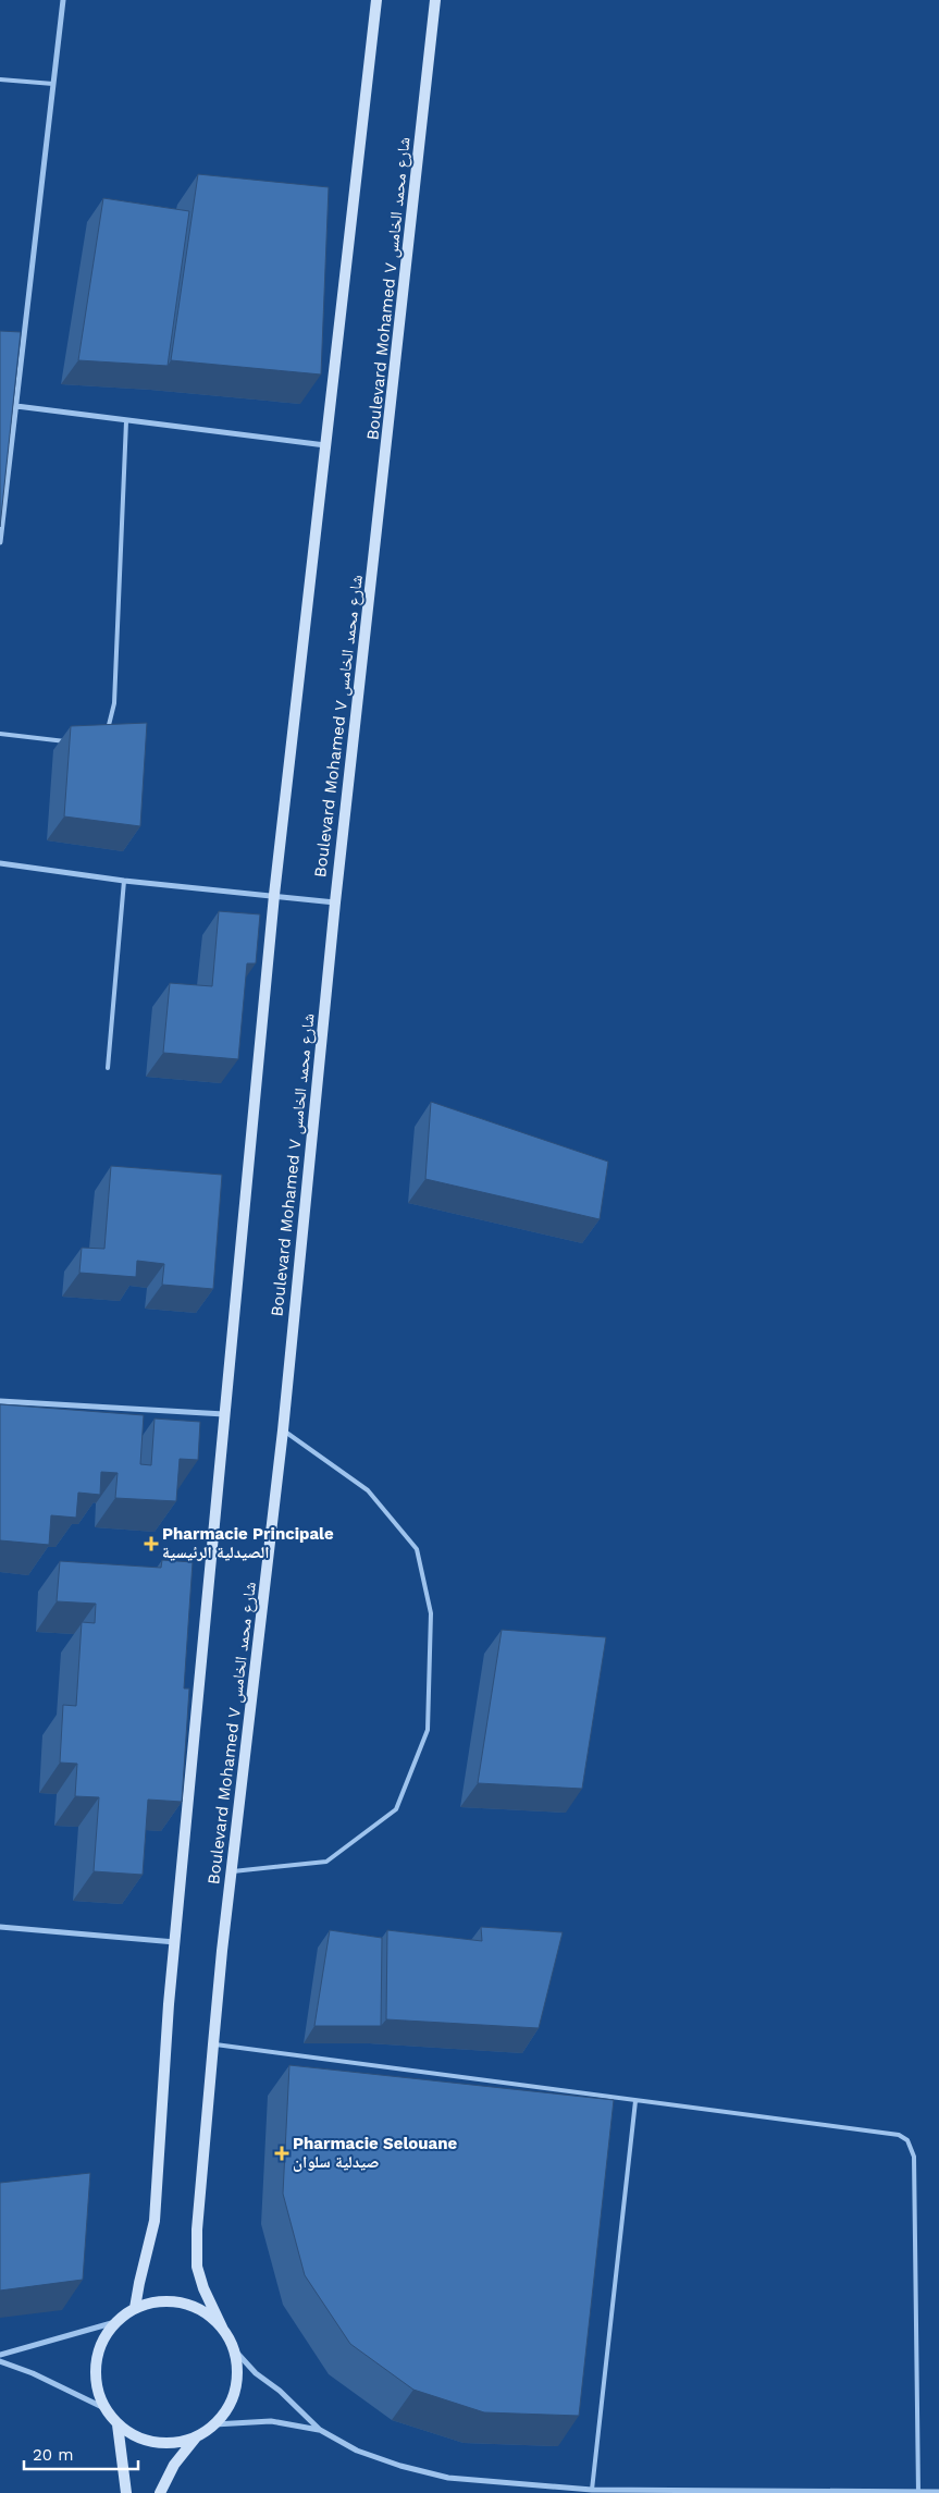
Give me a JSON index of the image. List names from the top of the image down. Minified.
{"streets":{"street":["Boulevard Mohamed V شارع محمد الخامس"]},"places":{"health":["Pharmacie Principale الصيدلية الرئيسية","Pharmacie Selouane صيدلية سلوان"]},"scale_bar":"20 m"}
